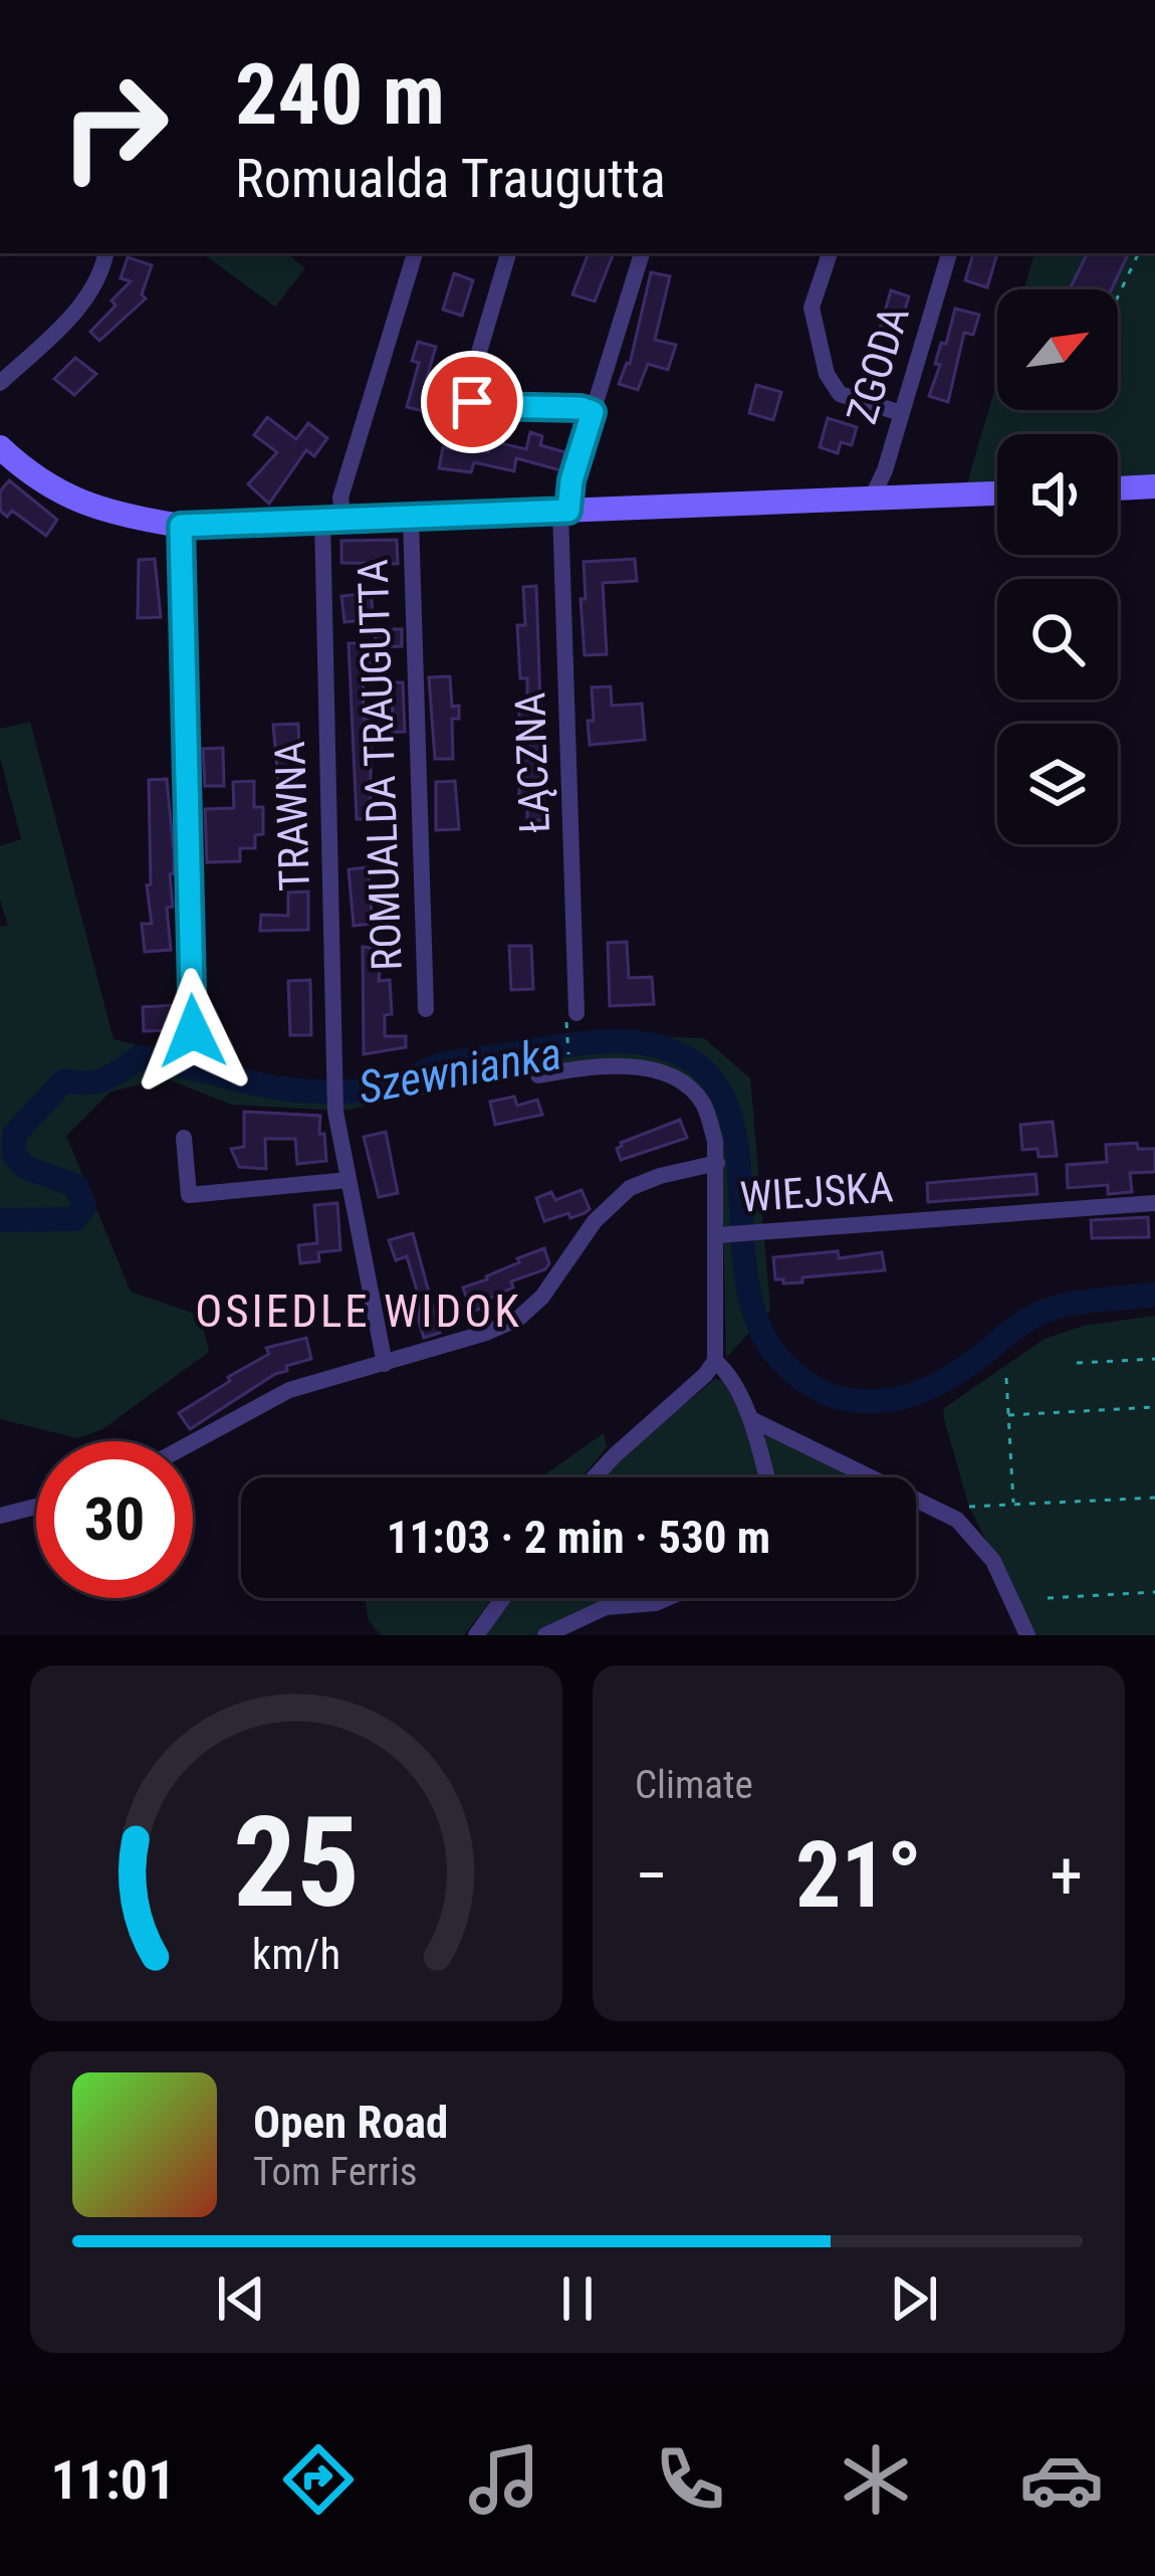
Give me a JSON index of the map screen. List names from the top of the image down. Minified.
{"streets":{"main road":["ROMUALDA TRAUGUTTA"],"street":["ZGODA","ŁĄCZNA","TRAWNA","WIEJSKA"]},"crossings":[["ZGODA","ROMUALDA TRAUGUTTA"],["ŁĄCZNA","ROMUALDA TRAUGUTTA"],["ROMUALDA TRAUGUTTA","TRAWNA"]],"districts":["OSIEDLE WIDOK"],"water":["Szewnianka"],"north":"top right","page":{"turn":["240 m","Romualda Traugutta"],"limit":"30","trip":"11:03 · 2 min · 530 m","tile":"Climate","heat":["−","21°","+"],"song":["Open Road","Tom Ferris"],"tabs":"11:01","gauge":["25","km/h"]}}
